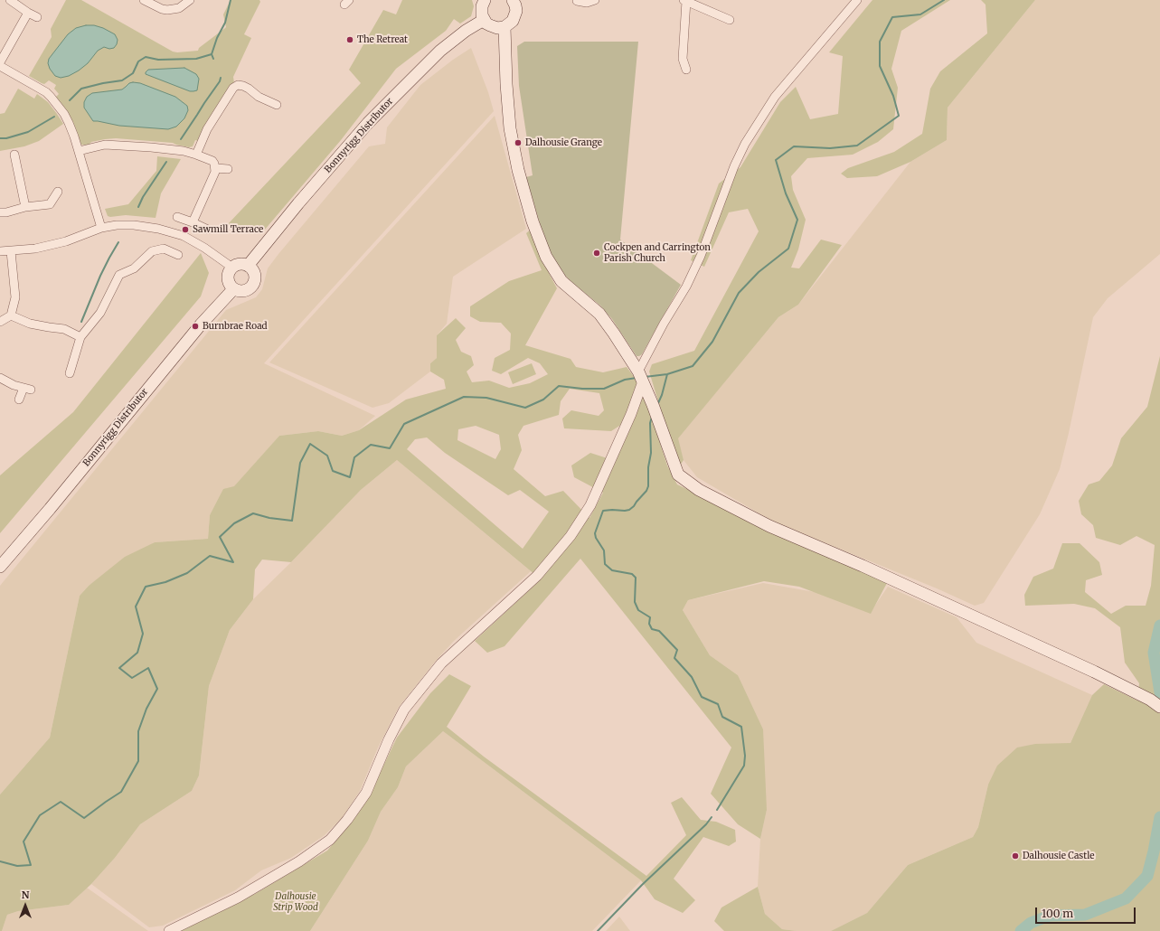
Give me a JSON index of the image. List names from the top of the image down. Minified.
{"streets":{"main road":["Bonnyrigg Distributor"]},"parks":["Dalhousie Strip Wood"],"places":["The Retreat","Dalhousie Grange","Sawmill Terrace","Cockpen and Carrington Parish Church","Burnbrae Road","Dalhousie Castle"],"scale_bar":"100 m","north":"top"}
